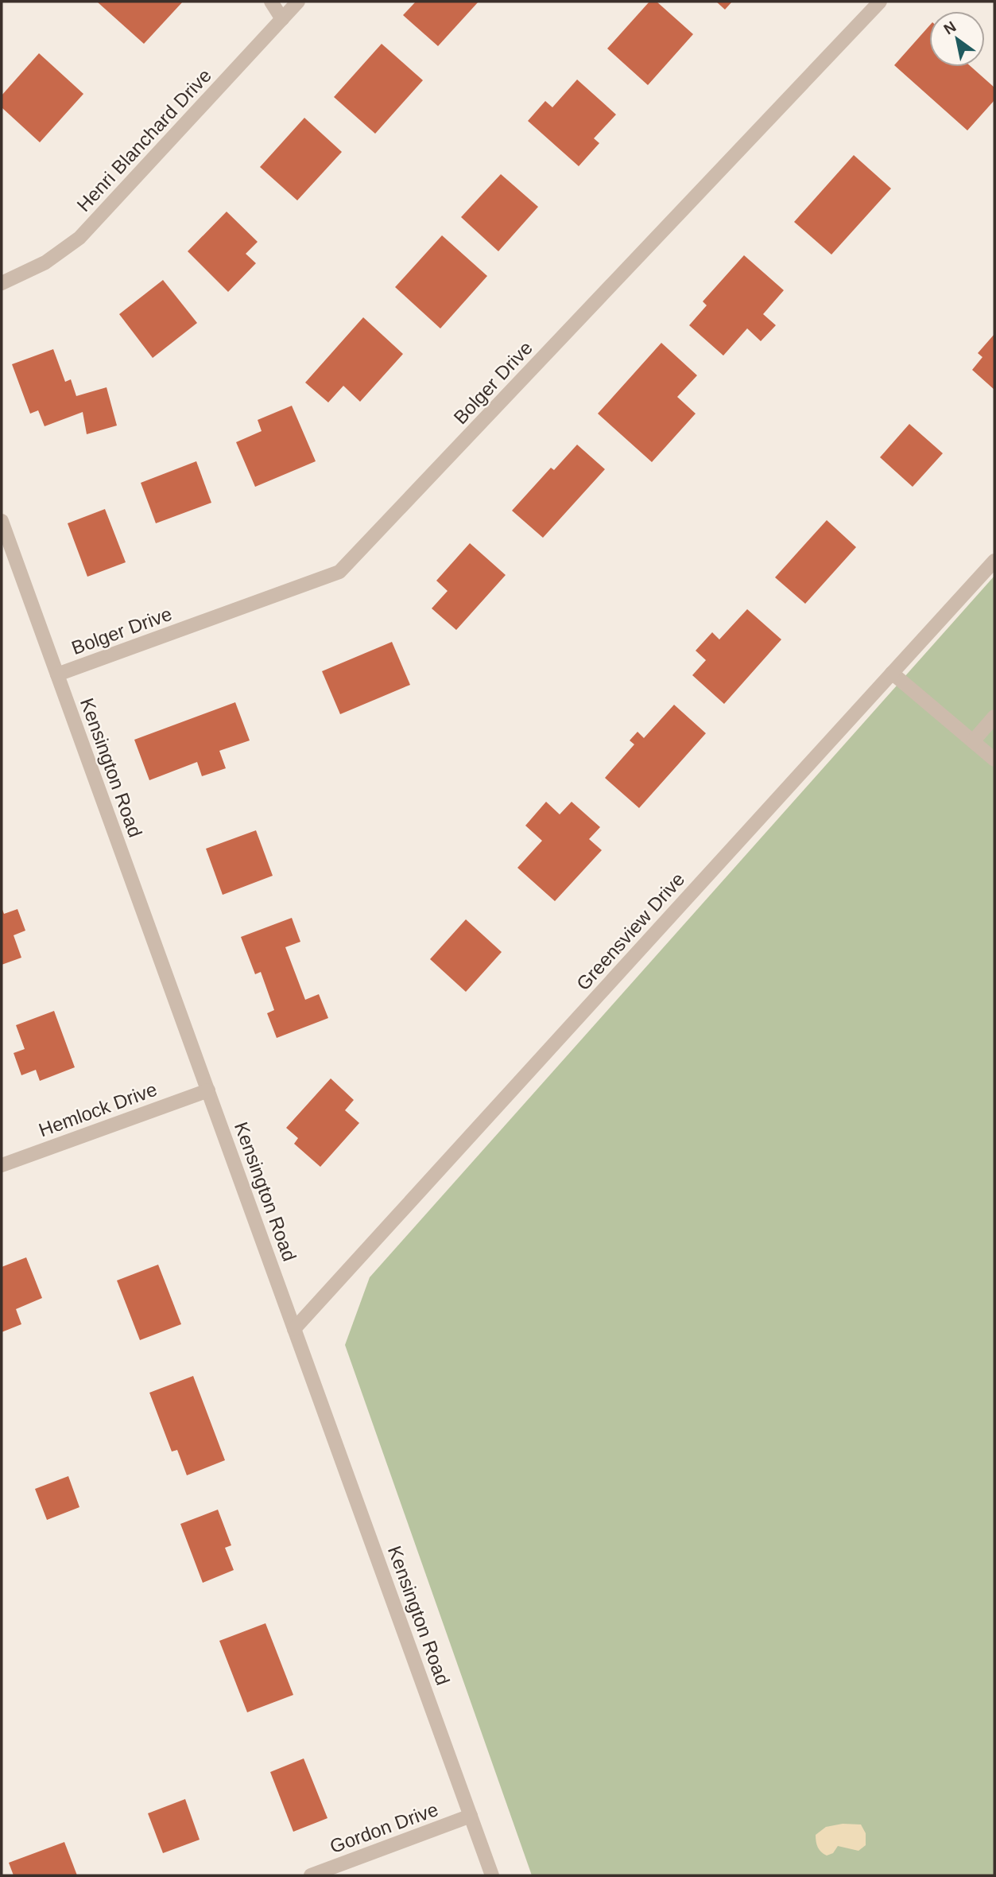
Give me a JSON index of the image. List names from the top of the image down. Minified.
{"streets":{"street":["Henri Blanchard Drive","Bolger Drive","Kensington Road","Greensview Drive","Hemlock Drive","Gordon Drive"]},"crossings":[["Bolger Drive","Kensington Road"],["Kensington Road","Greensview Drive"],["Kensington Road","Hemlock Drive"],["Kensington Road","Gordon Drive"]],"north":"top left"}
